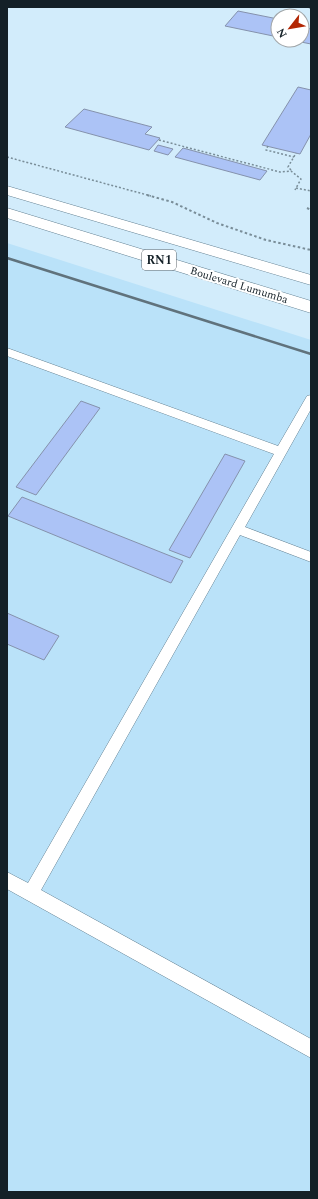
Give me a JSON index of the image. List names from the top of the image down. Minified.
{"streets":{"highway":["RN1","Boulevard Lumumba"]},"north":"bottom left"}
